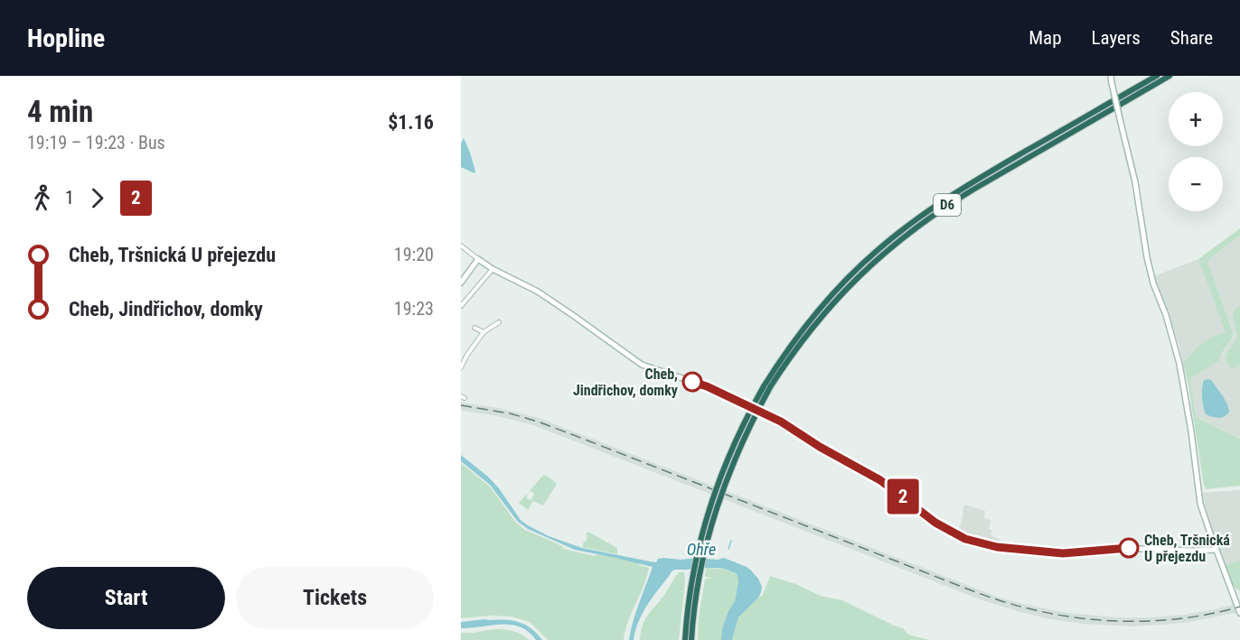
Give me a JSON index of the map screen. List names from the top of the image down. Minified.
{"streets":{"highway":["D6"]},"water":["Ohře"],"places":["Cheb, Jindřichov, domky","Cheb, Tršnická U přejezdu"],"lines":["bus line 2"],"page":{"header":"Hopline","nav":["Map","Layers","Share"],"heading":["4 min","19:19 – 19:23 · Bus","$1.16"],"on_map":"2","map_buttons":["+","−"],"legs":["1","2"],"list":[{"name":"Cheb, Tršnická U přejezdu","value":"19:20"},{"name":"Cheb, Jindřichov, domky","value":"19:23"}],"buttons":["Start","Tickets"]}}
